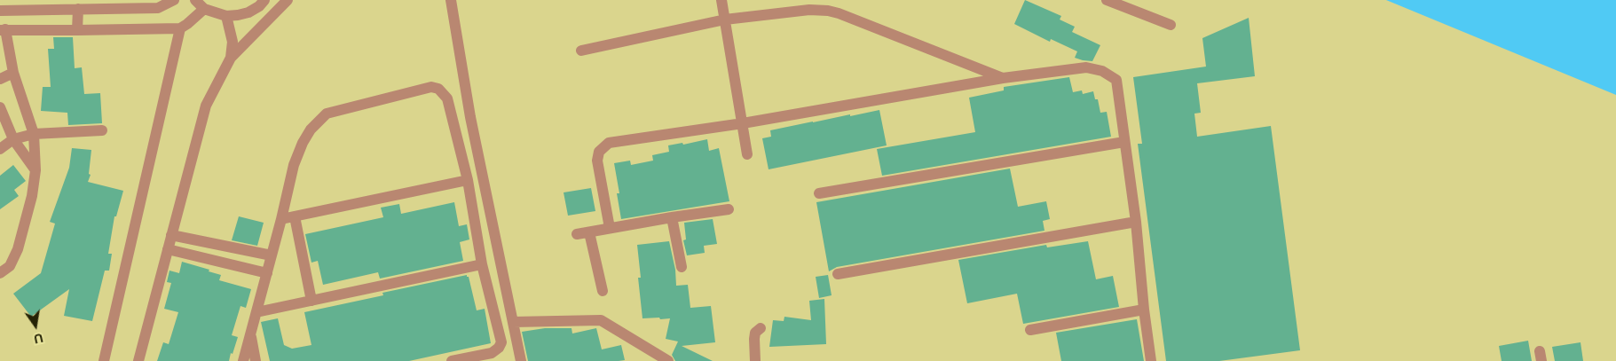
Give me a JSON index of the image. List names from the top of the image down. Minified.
{"north":"bottom"}
